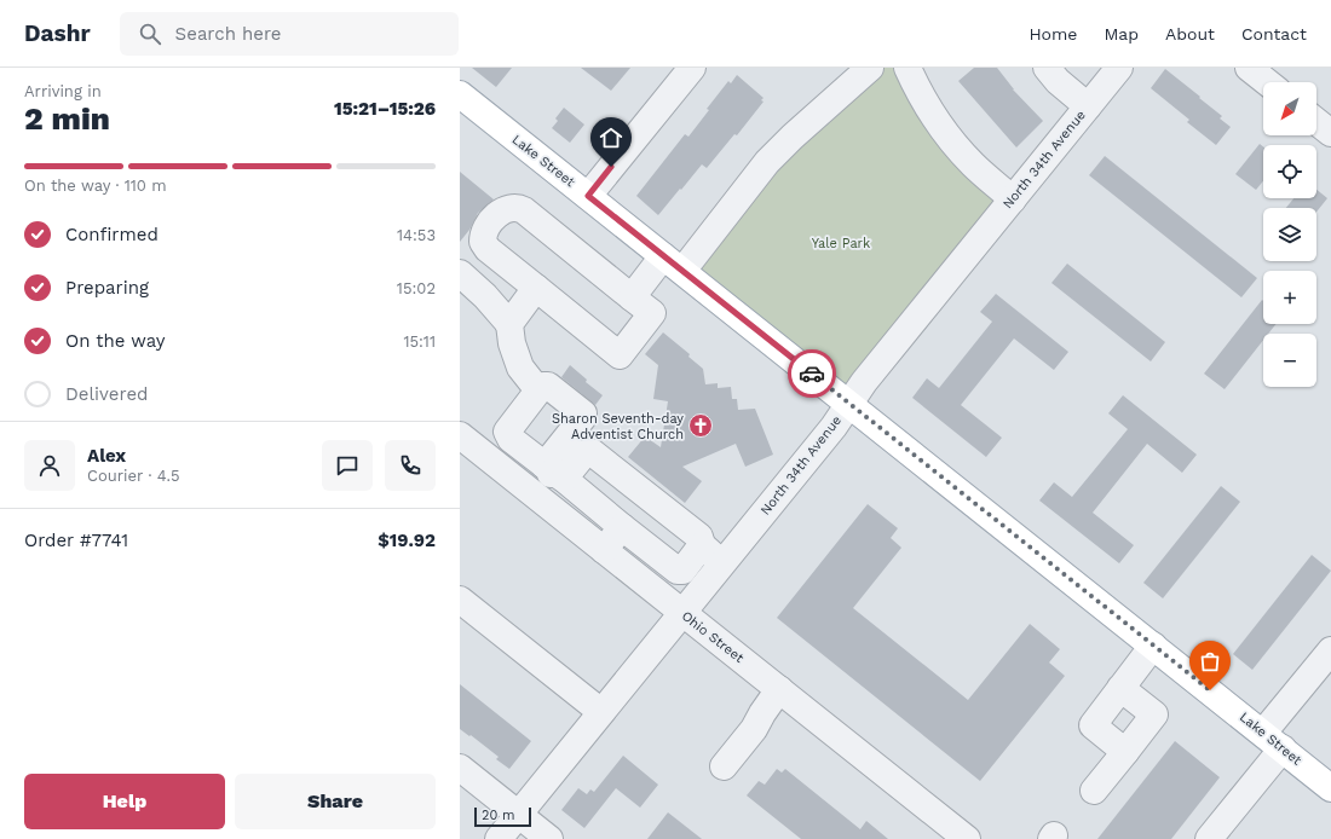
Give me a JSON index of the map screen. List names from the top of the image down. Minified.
{"streets":{"main road":["Lake Street"],"street":["North 34th Avenue","Ohio Street"]},"crossings":[["North 34th Avenue","Lake Street"],["North 34th Avenue","Ohio Street"]],"parks":["Yale Park"],"places":{"church":["Sharon Seventh-day Adventist Church"]},"scale_bar":"20 m","north":"bottom left","page":{"header":"Dashr","search":"Search here","nav":["Home","Map","About","Contact"],"heading":["2 min","Arriving in","15:21–15:26"],"panel":["Alex","Courier · 4.5","Order #7741","$19.92"],"map_buttons":["+","−"],"bar":"On the way · 110 m","list":[["Confirmed","14:53"],["Preparing","15:02"],["On the way","15:11"],"Delivered"],"buttons":["Help","Share"],"scale":"20 m"}}
